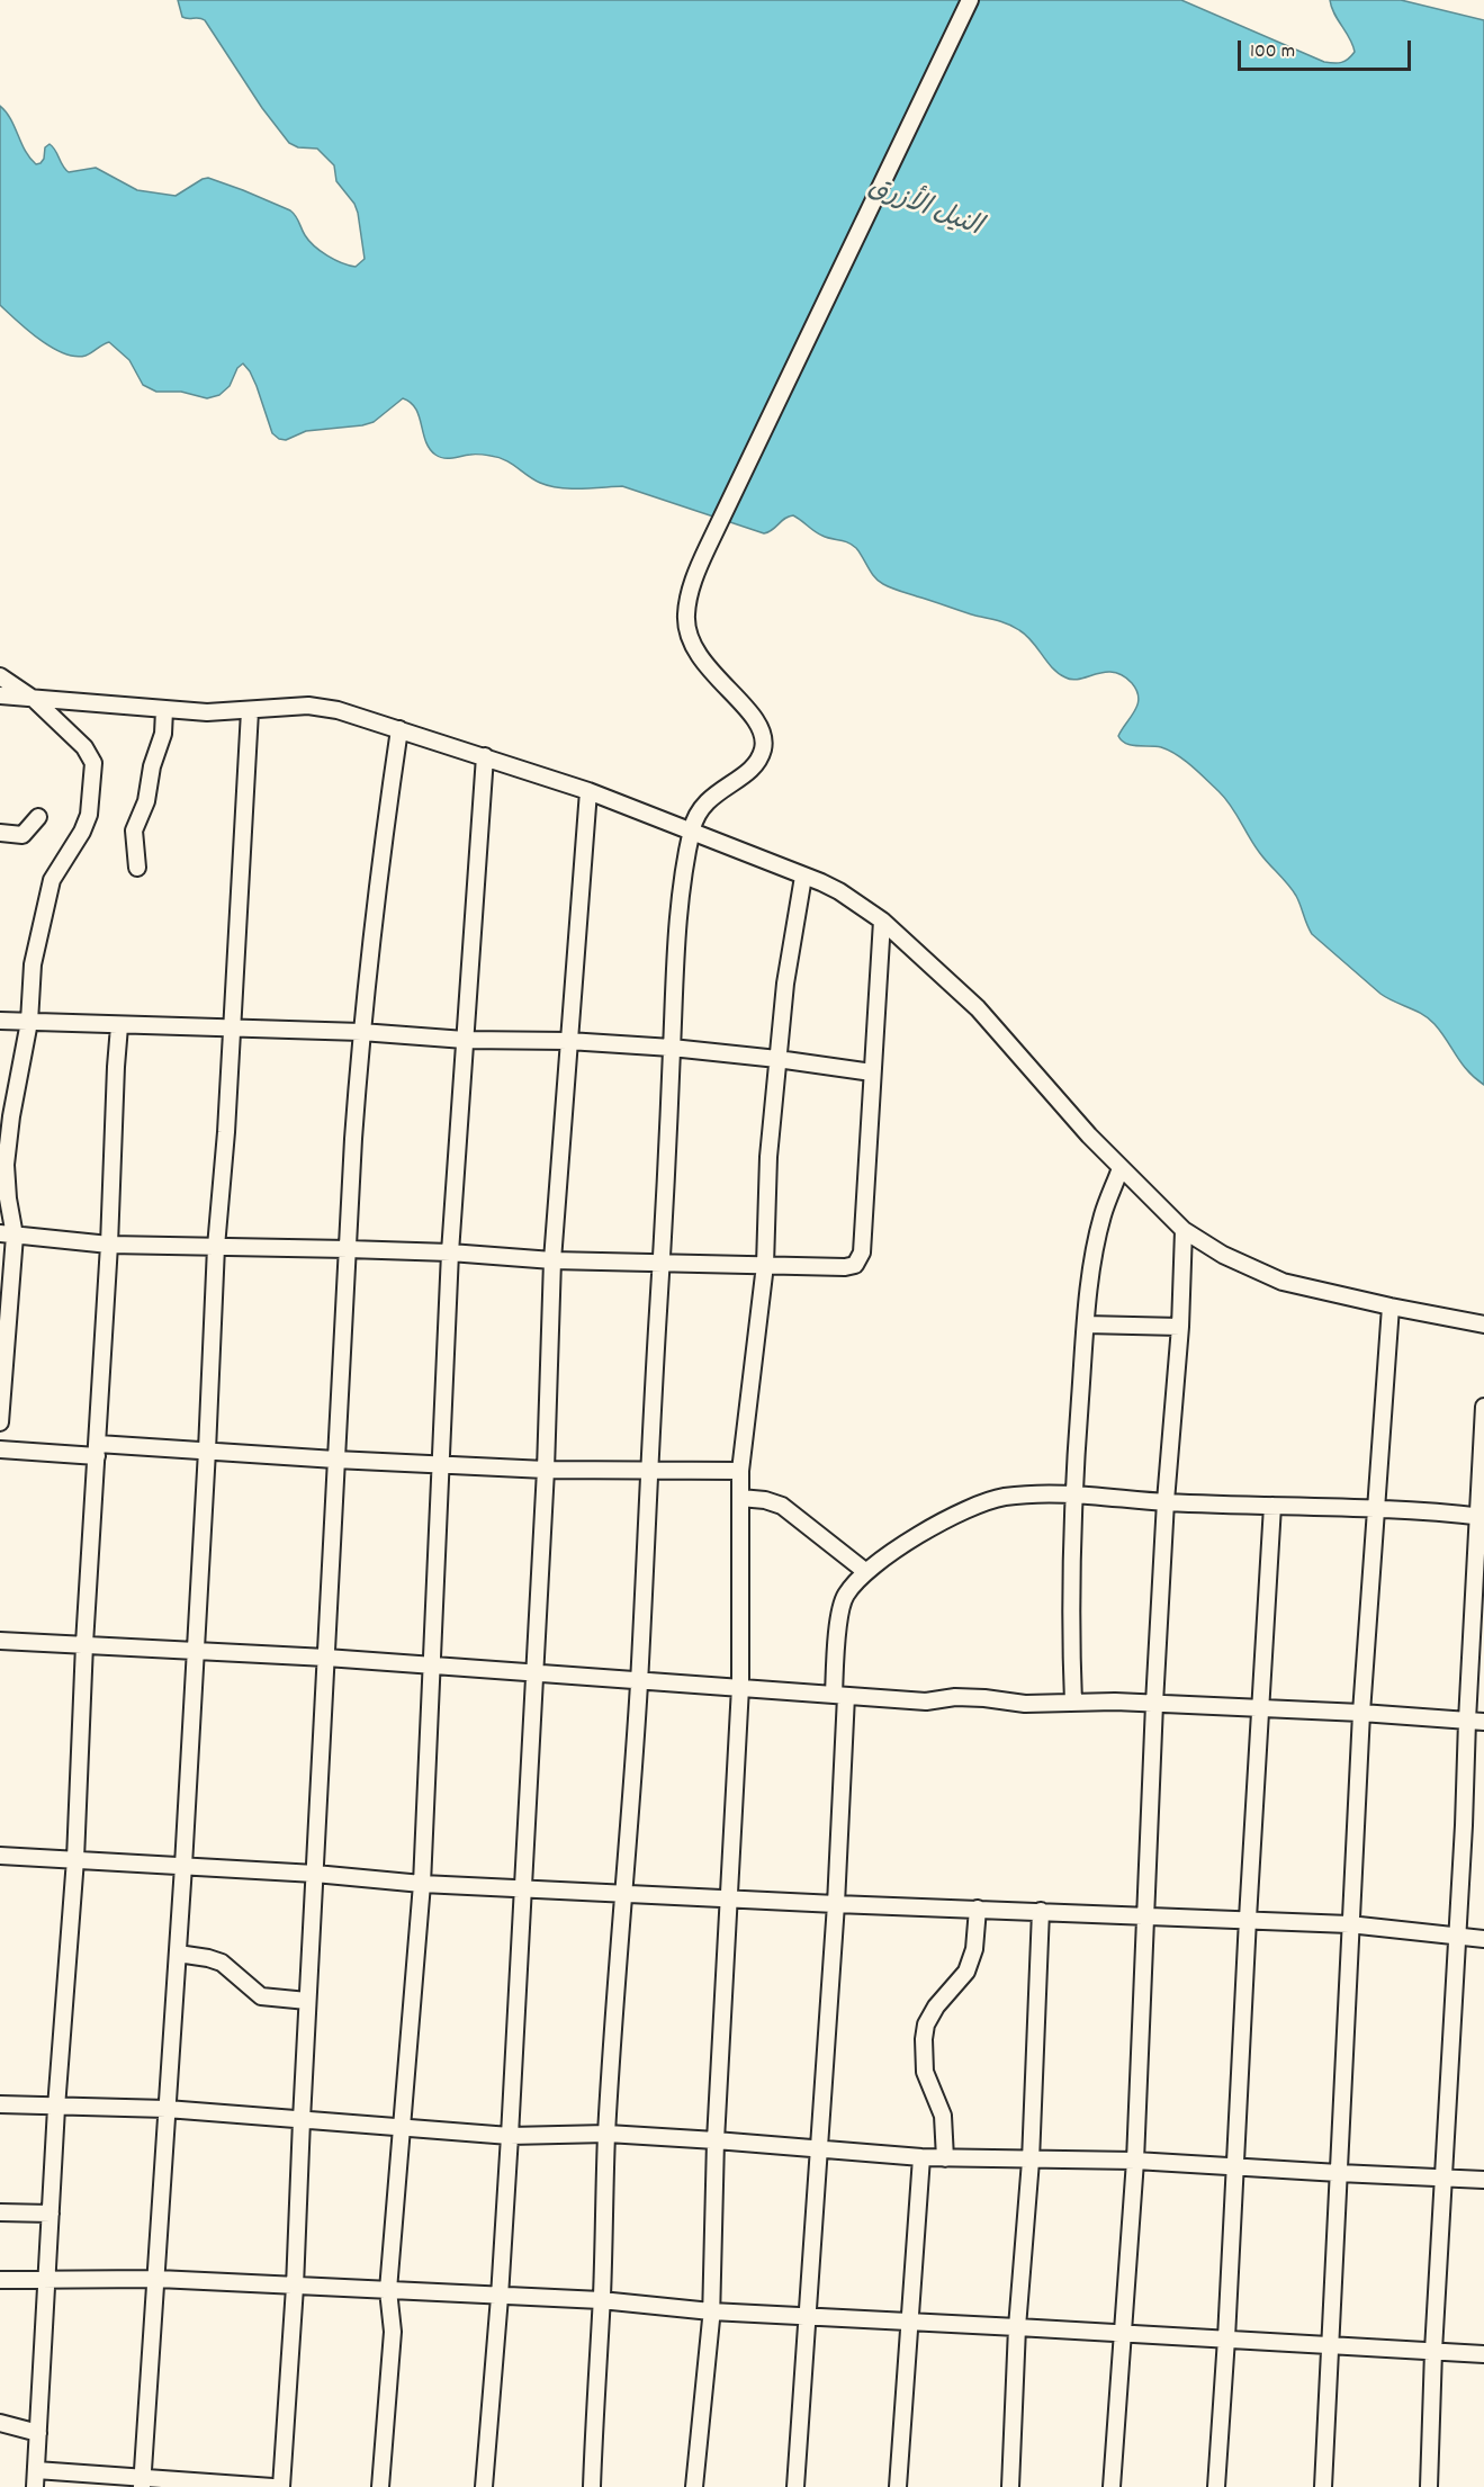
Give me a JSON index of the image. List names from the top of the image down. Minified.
{"water":["النيل الأزرق"],"scale_bar":"100 m"}
